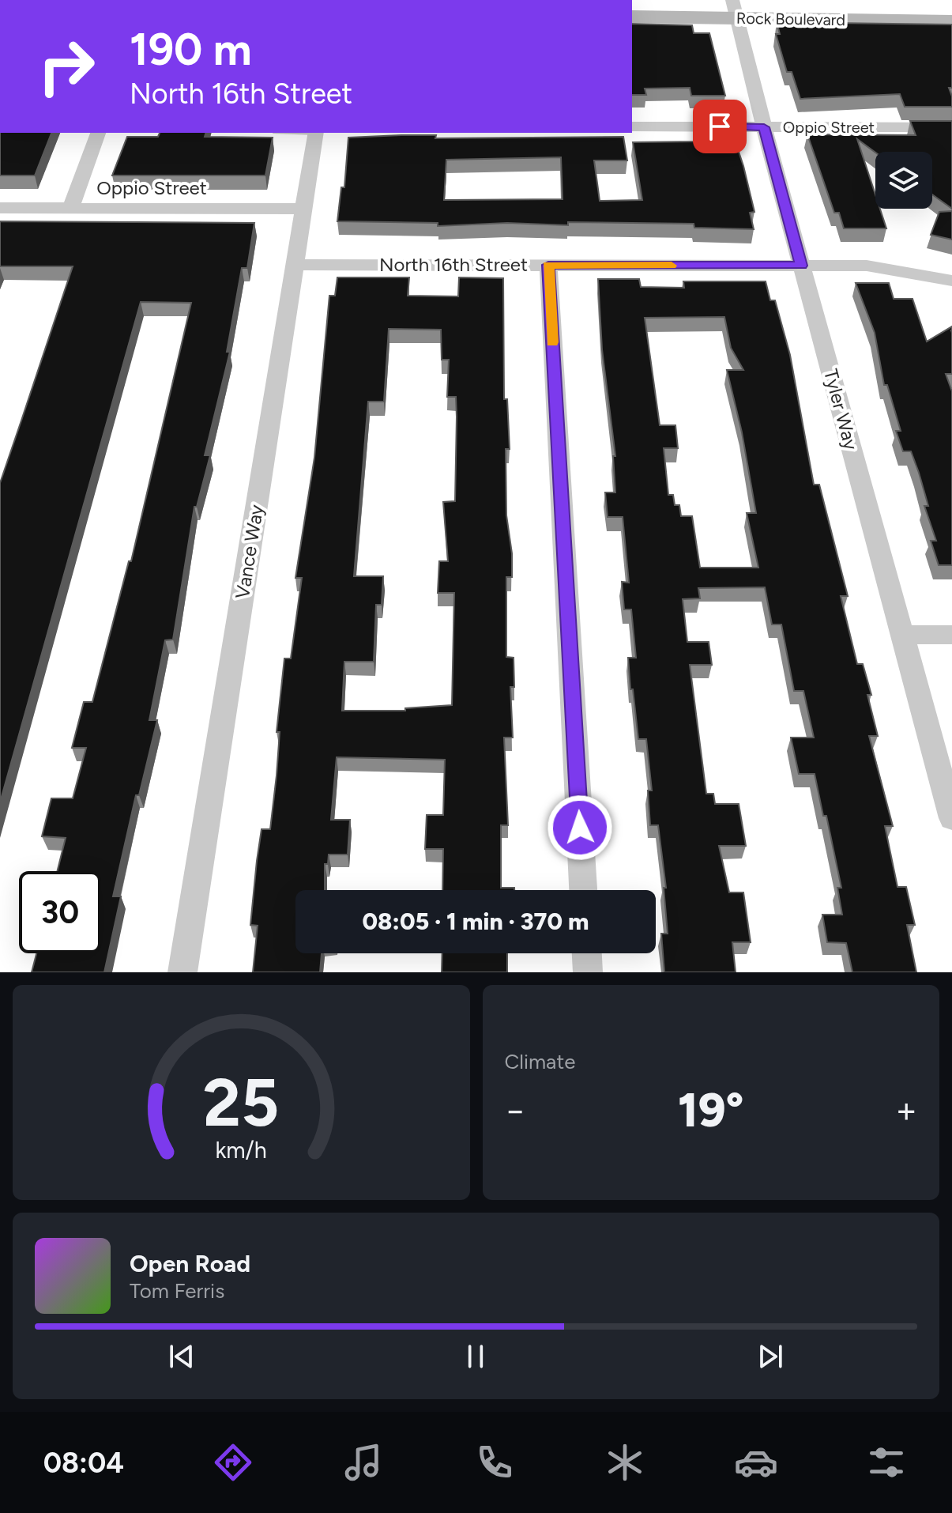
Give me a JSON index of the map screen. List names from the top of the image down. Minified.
{"streets":{"main road":["Rock Boulevard"],"street":["Oppio Street","North 16th Street","Tyler Way","Vance Way"]},"crossings":[["Rock Boulevard","Tyler Way"],["Oppio Street","Tyler Way"],["Oppio Street","Vance Way"],["North 16th Street","Tyler Way"],["North 16th Street","Vance Way"]],"page":{"turn":["190 m","North 16th Street"],"limit":"30","trip":"08:05 · 1 min · 370 m","tile":"Climate","heat":["−","19°","+"],"song":["Open Road","Tom Ferris"],"tabs":"08:04","gauge":["25","km/h"]}}
